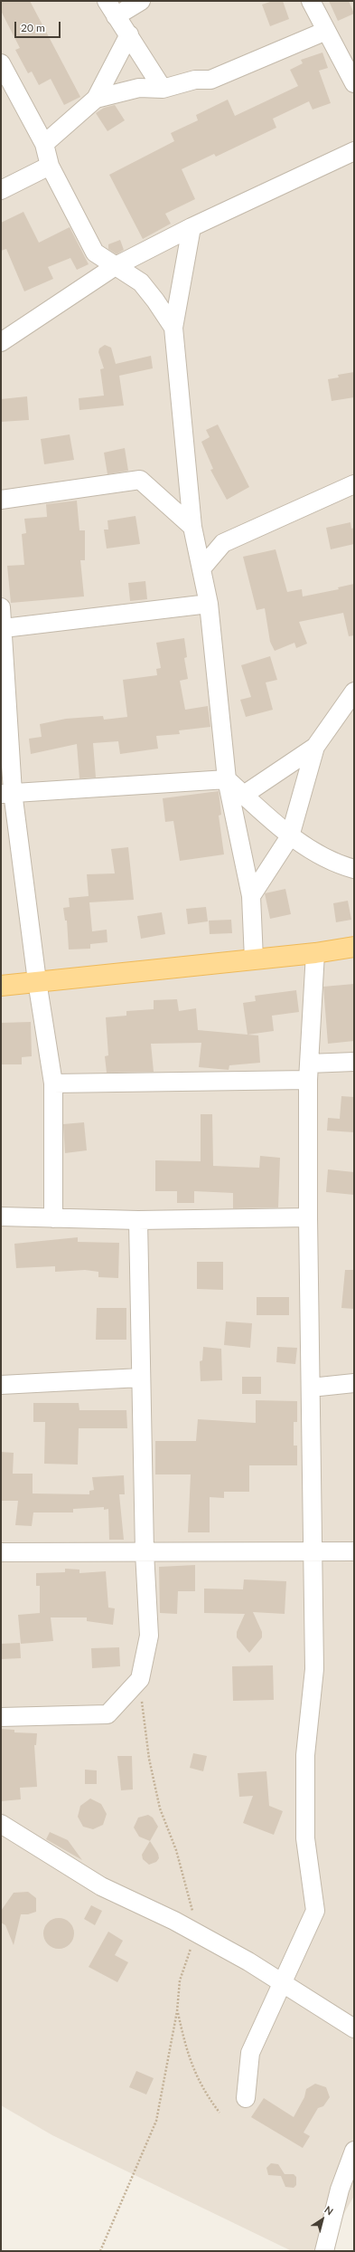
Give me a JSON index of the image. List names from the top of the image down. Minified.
{"scale_bar":"20 m","north":"top right"}
